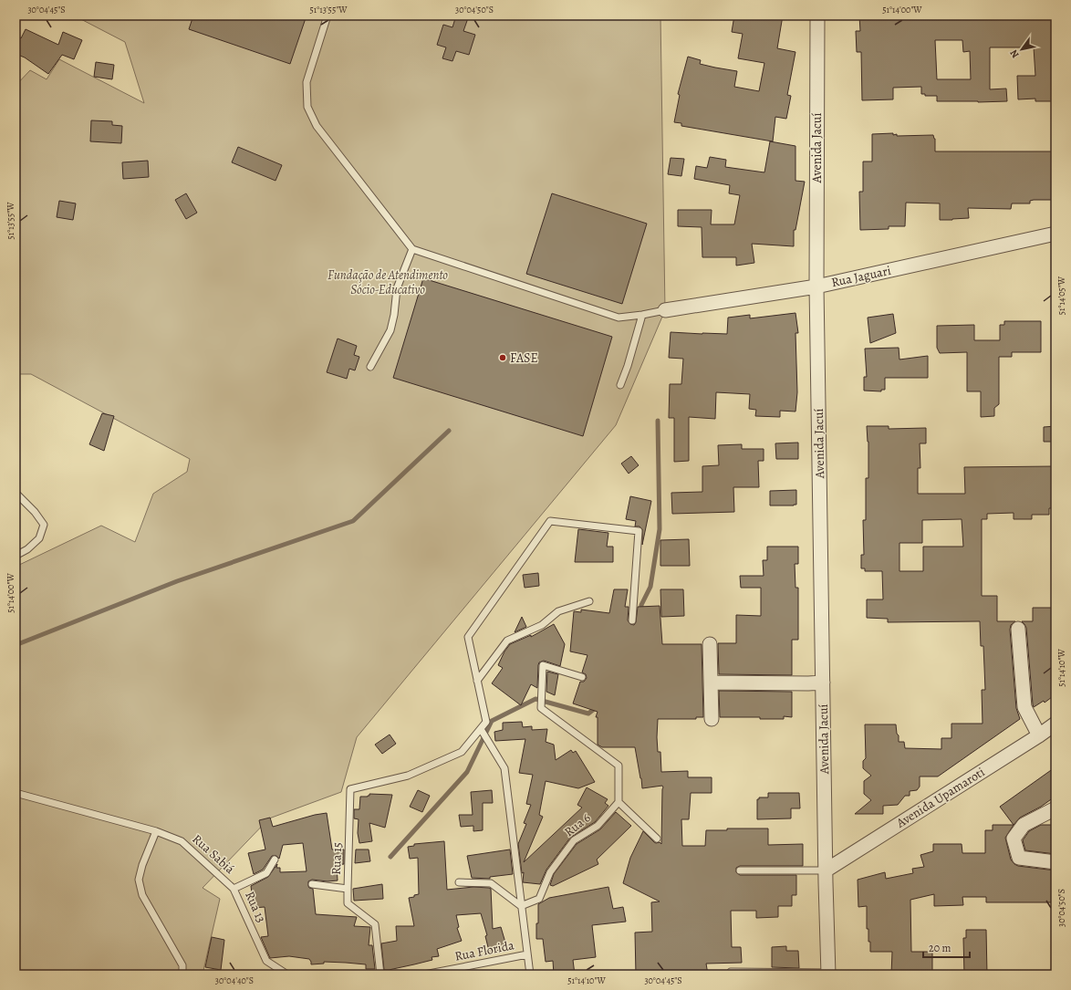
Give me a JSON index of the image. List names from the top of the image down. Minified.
{"streets":{"street":["Avenida Jacuí","Rua Jaguari","Avenida Upamaroti"],"lane":["Rua 6","Rua Sabiá","Rua 15","Rua 13","Rua Florida"]},"crossings":[["Avenida Jacuí","Rua Jaguari"],["Avenida Jacuí","Avenida Upamaroti"],["Rua Sabiá","Rua 13"]],"parks":["Fundação de Atendimento Sócio-Educativo"],"places":["FASE"],"scale_bar":"20 m","north":"bottom left","coordinates":["30°04'45\"S","51°13'55\"W","30°04'50\"S","51°14'00\"W","51°14'05\"W","51°14'10\"W","30°04'40\"S"]}
